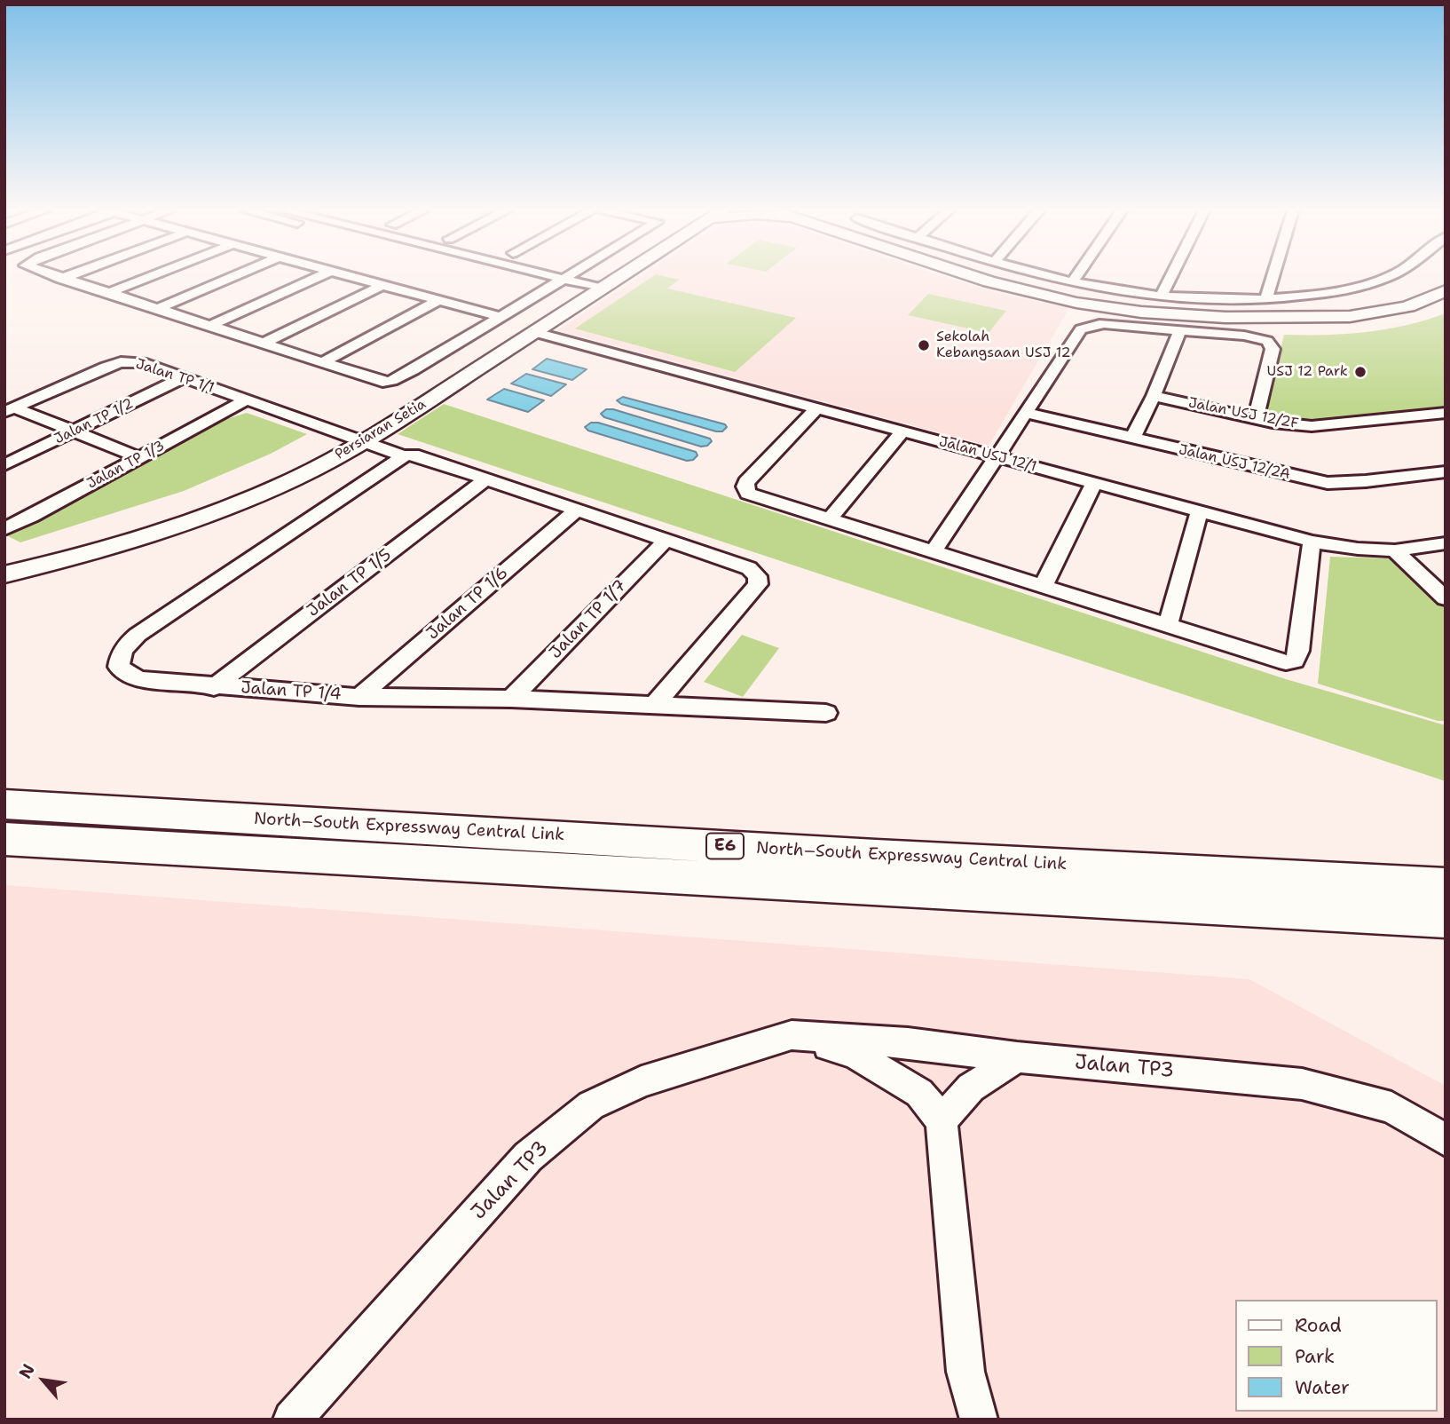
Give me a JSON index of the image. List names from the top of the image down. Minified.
{"streets":{"highway":["North–South Expressway Central Link","E6"],"main road":["Persiaran Setia"],"street":["Jalan TP 1/1","Jalan USJ 12/2F","Jalan TP 1/2","Jalan USJ 12/1","Jalan USJ 12/2A","Jalan TP 1/3","Jalan TP 1/5","Jalan TP 1/6","Jalan TP 1/7","Jalan TP 1/4","Jalan TP3"]},"crossings":[["Jalan TP 1/1","Jalan TP 1/2"],["Jalan TP 1/1","Persiaran Setia"],["Jalan TP 1/1","Jalan TP 1/3"],["Persiaran Setia","Jalan USJ 12/1"],["Jalan TP 1/5","Jalan TP 1/4"],["Jalan TP 1/6","Jalan TP 1/4"],["Jalan TP 1/7","Jalan TP 1/4"]],"places":["Sekolah Kebangsaan USJ 12","USJ 12 Park"],"legend":["Road","Park","Water"],"north":"top left"}
